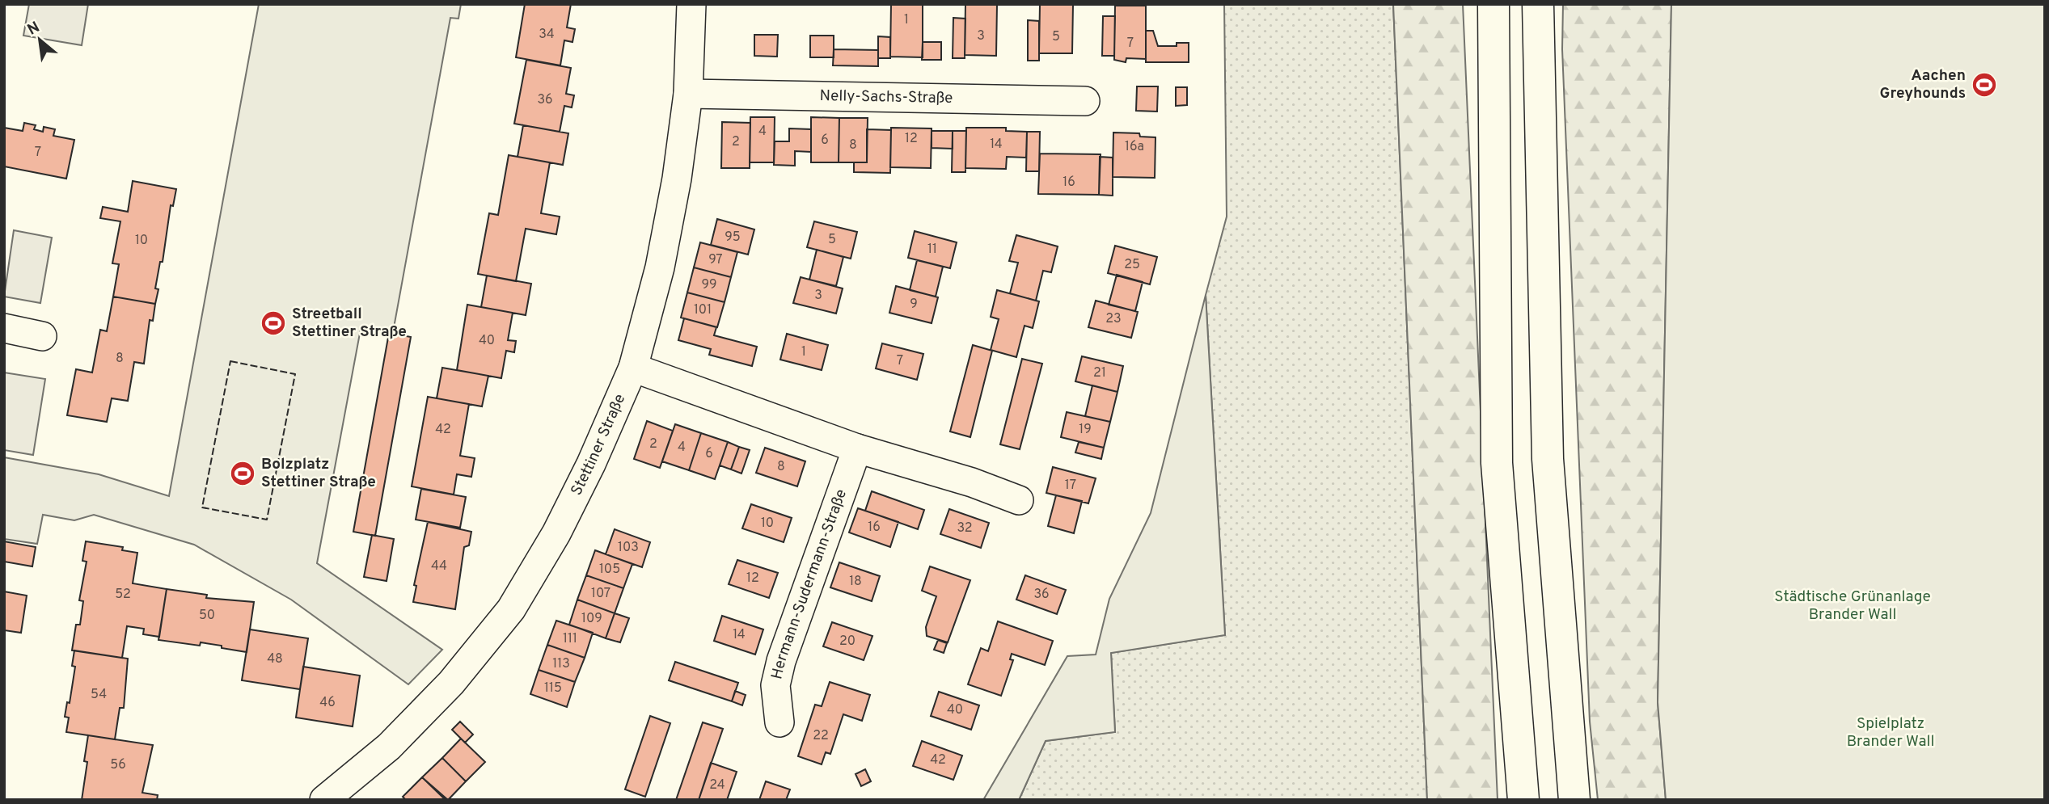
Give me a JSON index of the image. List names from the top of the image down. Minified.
{"streets":{"street":["Nelly-Sachs-Straße","Stettiner Straße","Hermann-Sudermann-Straße"]},"crossings":[["Nelly-Sachs-Straße","Stettiner Straße"]],"parks":["Städtische Grünanlage Brander Wall","Spielplatz Brander Wall"],"places":{"sports":["Aachen Greyhounds","Streetball Stettiner Straße","Bolzplatz Stettiner Straße"]},"house_numbers":["1","34","3","5","7","36","4","12","6","2","14","8","16a","7","16","95","5","10","11","97","25","99","3","9","101","23","40","1","8","7","21","42","19","2","4","6","8","17","10","16","32","103","44","105","12","18","107","52","36","50","109","14","111","20","48","113","115","54","46","40","22","42","56","24"],"north":"top left"}
